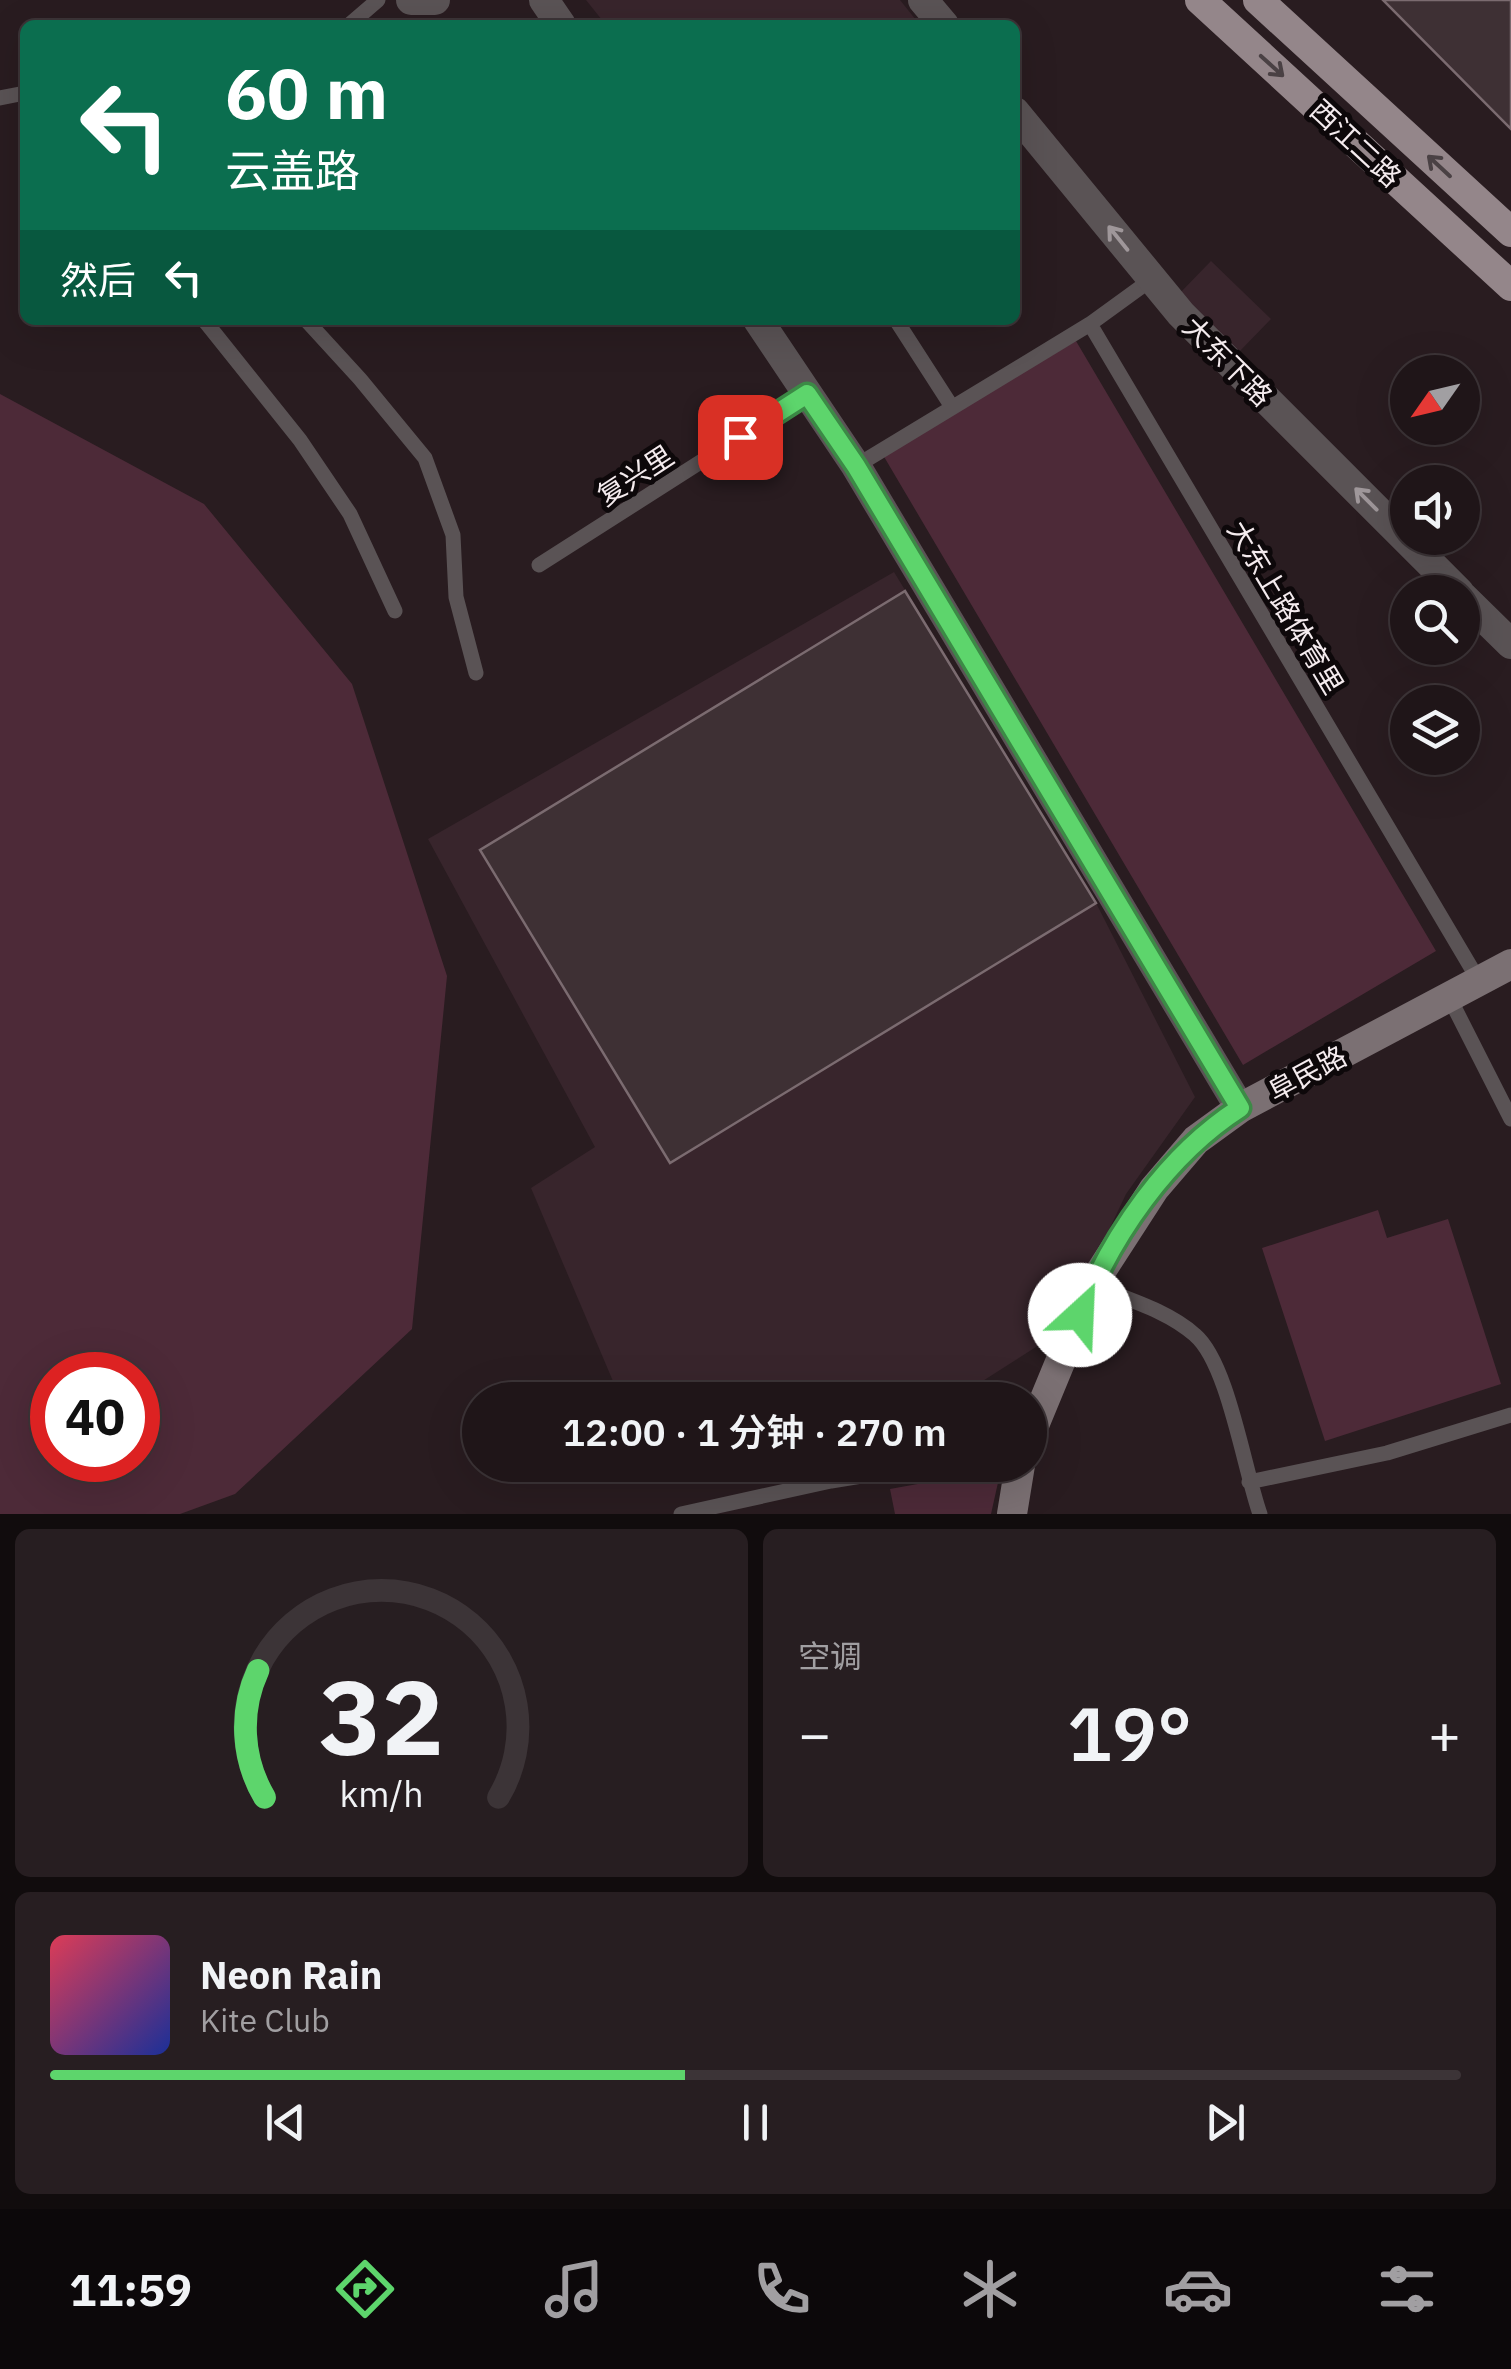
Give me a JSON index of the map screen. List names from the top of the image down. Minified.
{"streets":{"main road":["西江二路"],"street":["大东下路","阜民路"],"lane":["复兴里","大东上路体育里"]},"crossings":[["大东上路体育里","阜民路"]],"one_way":["大东下路"],"north":"bottom left","page":{"turn":["60 m","云盖路"],"then":"然后","limit":"40","trip":"12:00 · 1 分钟 · 270 m","tile":"空调","heat":["−","19°","+"],"song":["Neon Rain","Kite Club"],"tabs":"11:59","gauge":["32","km/h"]}}
